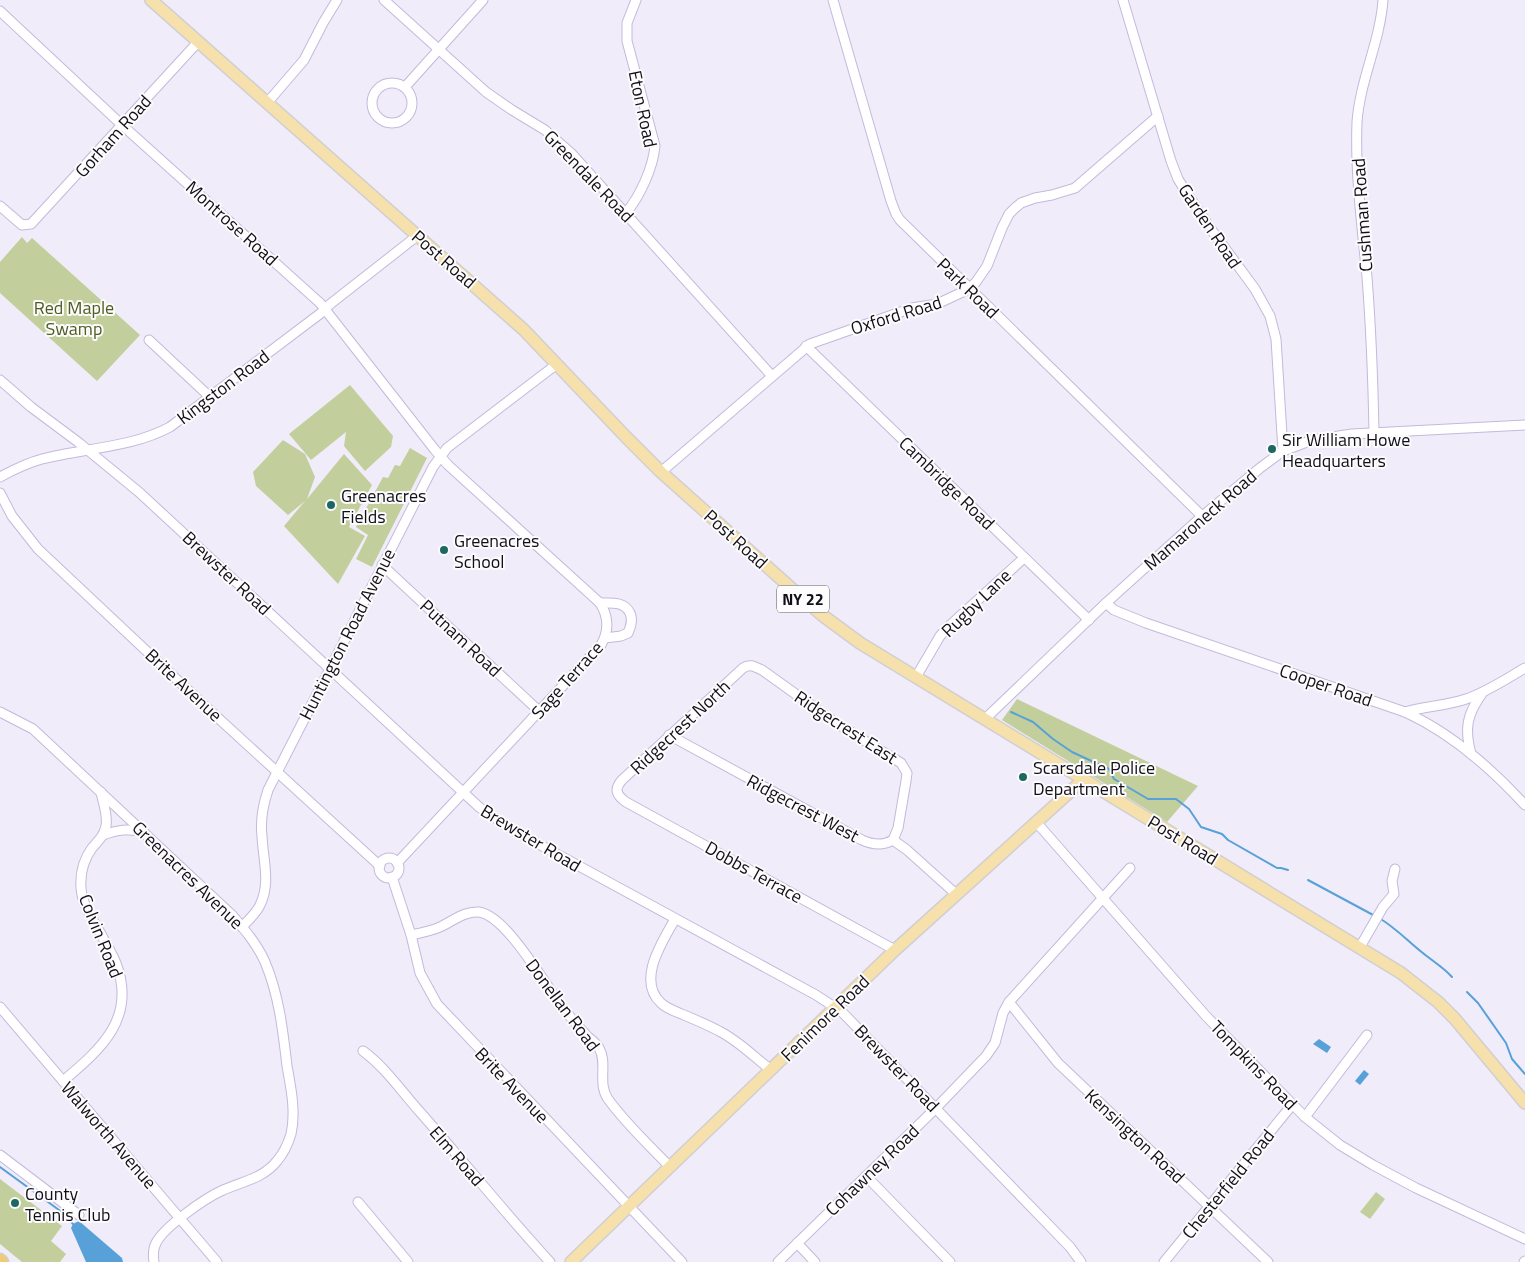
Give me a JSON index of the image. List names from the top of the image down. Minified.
{"streets":{"main road":["Post Road","NY 22","Fenimore Road"],"street":["Eton Road","Gorham Road","Greendale Road","Cushman Road","Montrose Road","Garden Road","Park Road","Oxford Road","Kingston Road","Cambridge Road","Mamaroneck Road","Brewster Road","Rugby Lane","Huntington Road Avenue","Putnam Road","Sage Terrace","Brite Avenue","Cooper Road","Ridgecrest North","Ridgecrest East","Ridgecrest West","Dobbs Terrace","Greenacres Avenue","Colvin Road","Donellan Road","Tompkins Road","Walworth Avenue","Kensington Road","Elm Road","Cohawney Road","Chesterfield Road"]},"crossings":[["Eton Road","Greendale Road"],["Gorham Road","Montrose Road"],["Gorham Road","Post Road"],["Greendale Road","Oxford Road"],["Cushman Road","Mamaroneck Road"],["Montrose Road","Kingston Road"],["Montrose Road","Huntington Road Avenue"],["Montrose Road","Sage Terrace"],["Garden Road","Oxford Road"],["Garden Road","Mamaroneck Road"],["Post Road","Oxford Road"],["Post Road","Kingston Road"],["Post Road","Mamaroneck Road"],["Post Road","Rugby Lane"],["Post Road","Huntington Road Avenue"],["Post Road","Fenimore Road"],["Park Road","Oxford Road"],["Park Road","Mamaroneck Road"],["Oxford Road","Cambridge Road"],["Kingston Road","Brewster Road"],["Cambridge Road","Mamaroneck Road"],["Cambridge Road","Rugby Lane"],["Mamaroneck Road","Cooper Road"],["Brewster Road","Huntington Road Avenue"],["Brewster Road","Sage Terrace"],["Brewster Road","Fenimore Road"],["Brewster Road","Cohawney Road"],["Huntington Road Avenue","Putnam Road"],["Huntington Road Avenue","Sage Terrace"],["Huntington Road Avenue","Brite Avenue"],["Huntington Road Avenue","Greenacres Avenue"],["Putnam Road","Sage Terrace"],["Sage Terrace","Brite Avenue"],["Brite Avenue","Donellan Road"],["Brite Avenue","Fenimore Road"],["Ridgecrest North","Ridgecrest East"],["Ridgecrest North","Ridgecrest West"],["Ridgecrest North","Dobbs Terrace"],["Ridgecrest East","Ridgecrest West"],["Dobbs Terrace","Fenimore Road"],["Greenacres Avenue","Walworth Avenue"],["Colvin Road","Walworth Avenue"],["Donellan Road","Fenimore Road"],["Fenimore Road","Tompkins Road"],["Tompkins Road","Cohawney Road"],["Tompkins Road","Chesterfield Road"],["Kensington Road","Cohawney Road"],["Kensington Road","Chesterfield Road"]],"parks":["Red Maple Swamp"],"places":["Sir William Howe Headquarters","Greenacres Fields","Greenacres School","Scarsdale Police Department","County Tennis Club"]}
